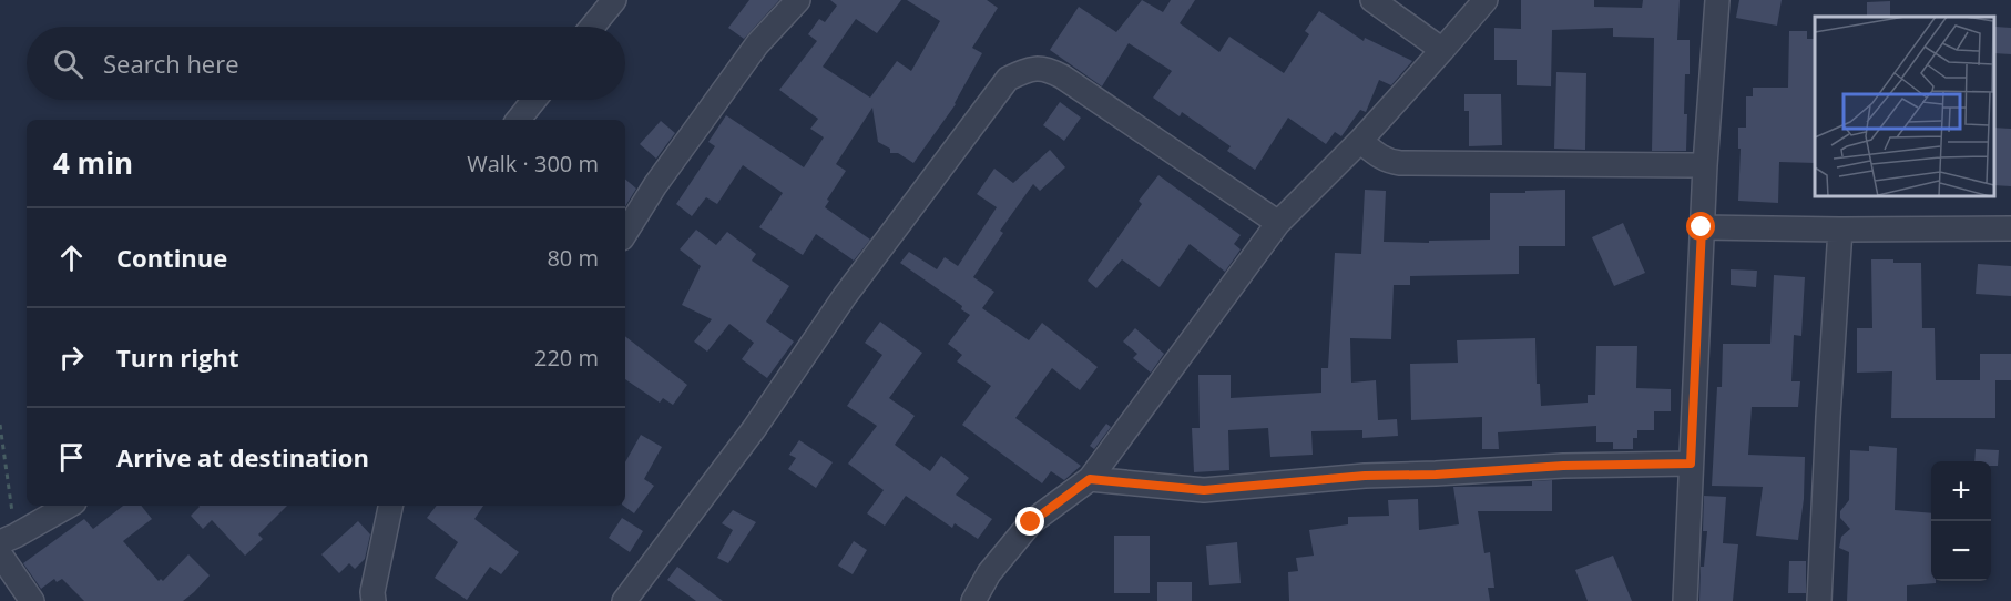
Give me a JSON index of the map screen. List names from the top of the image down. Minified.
{"page":{"search":"Search here","heading":["4 min","Walk · 300 m"],"list":[["Continue","80 m"],["Turn right","220 m"],"Arrive at destination"],"map_buttons":["+","−"]}}
